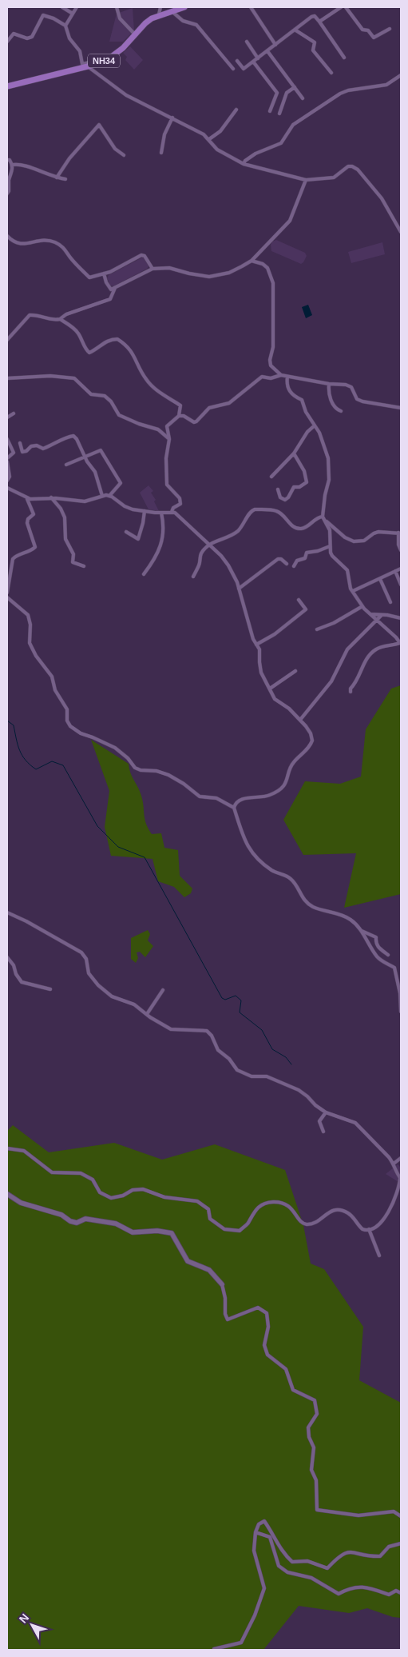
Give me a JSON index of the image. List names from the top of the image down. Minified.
{"streets":{"highway":["NH34"]},"north":"top left"}
